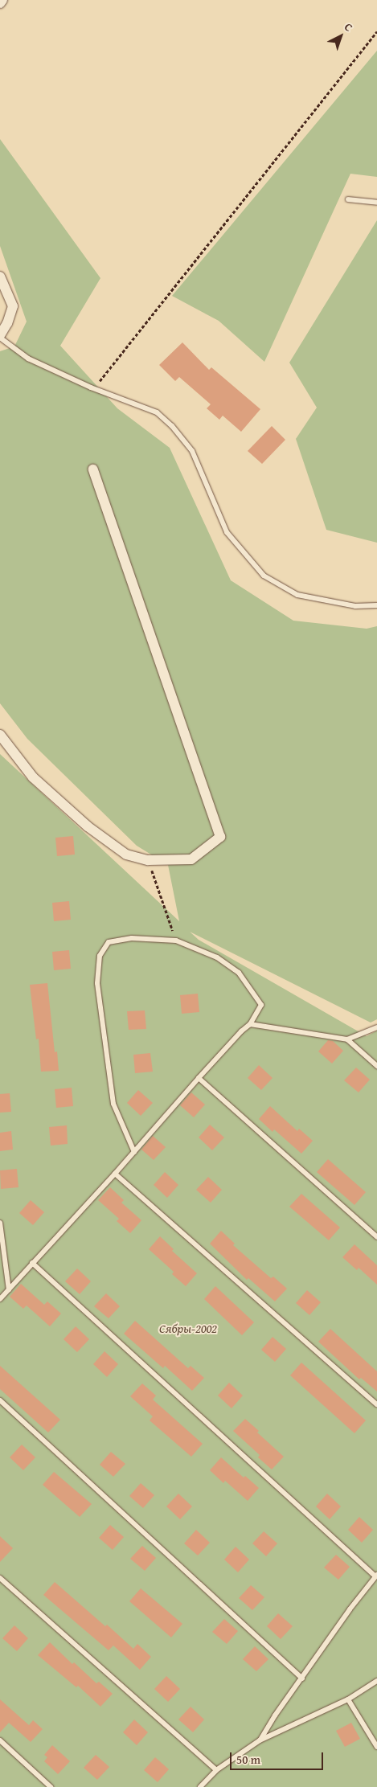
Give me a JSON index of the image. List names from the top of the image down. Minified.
{"parks":["Сябры-2002"],"scale_bar":"50 m","north":"top right"}
